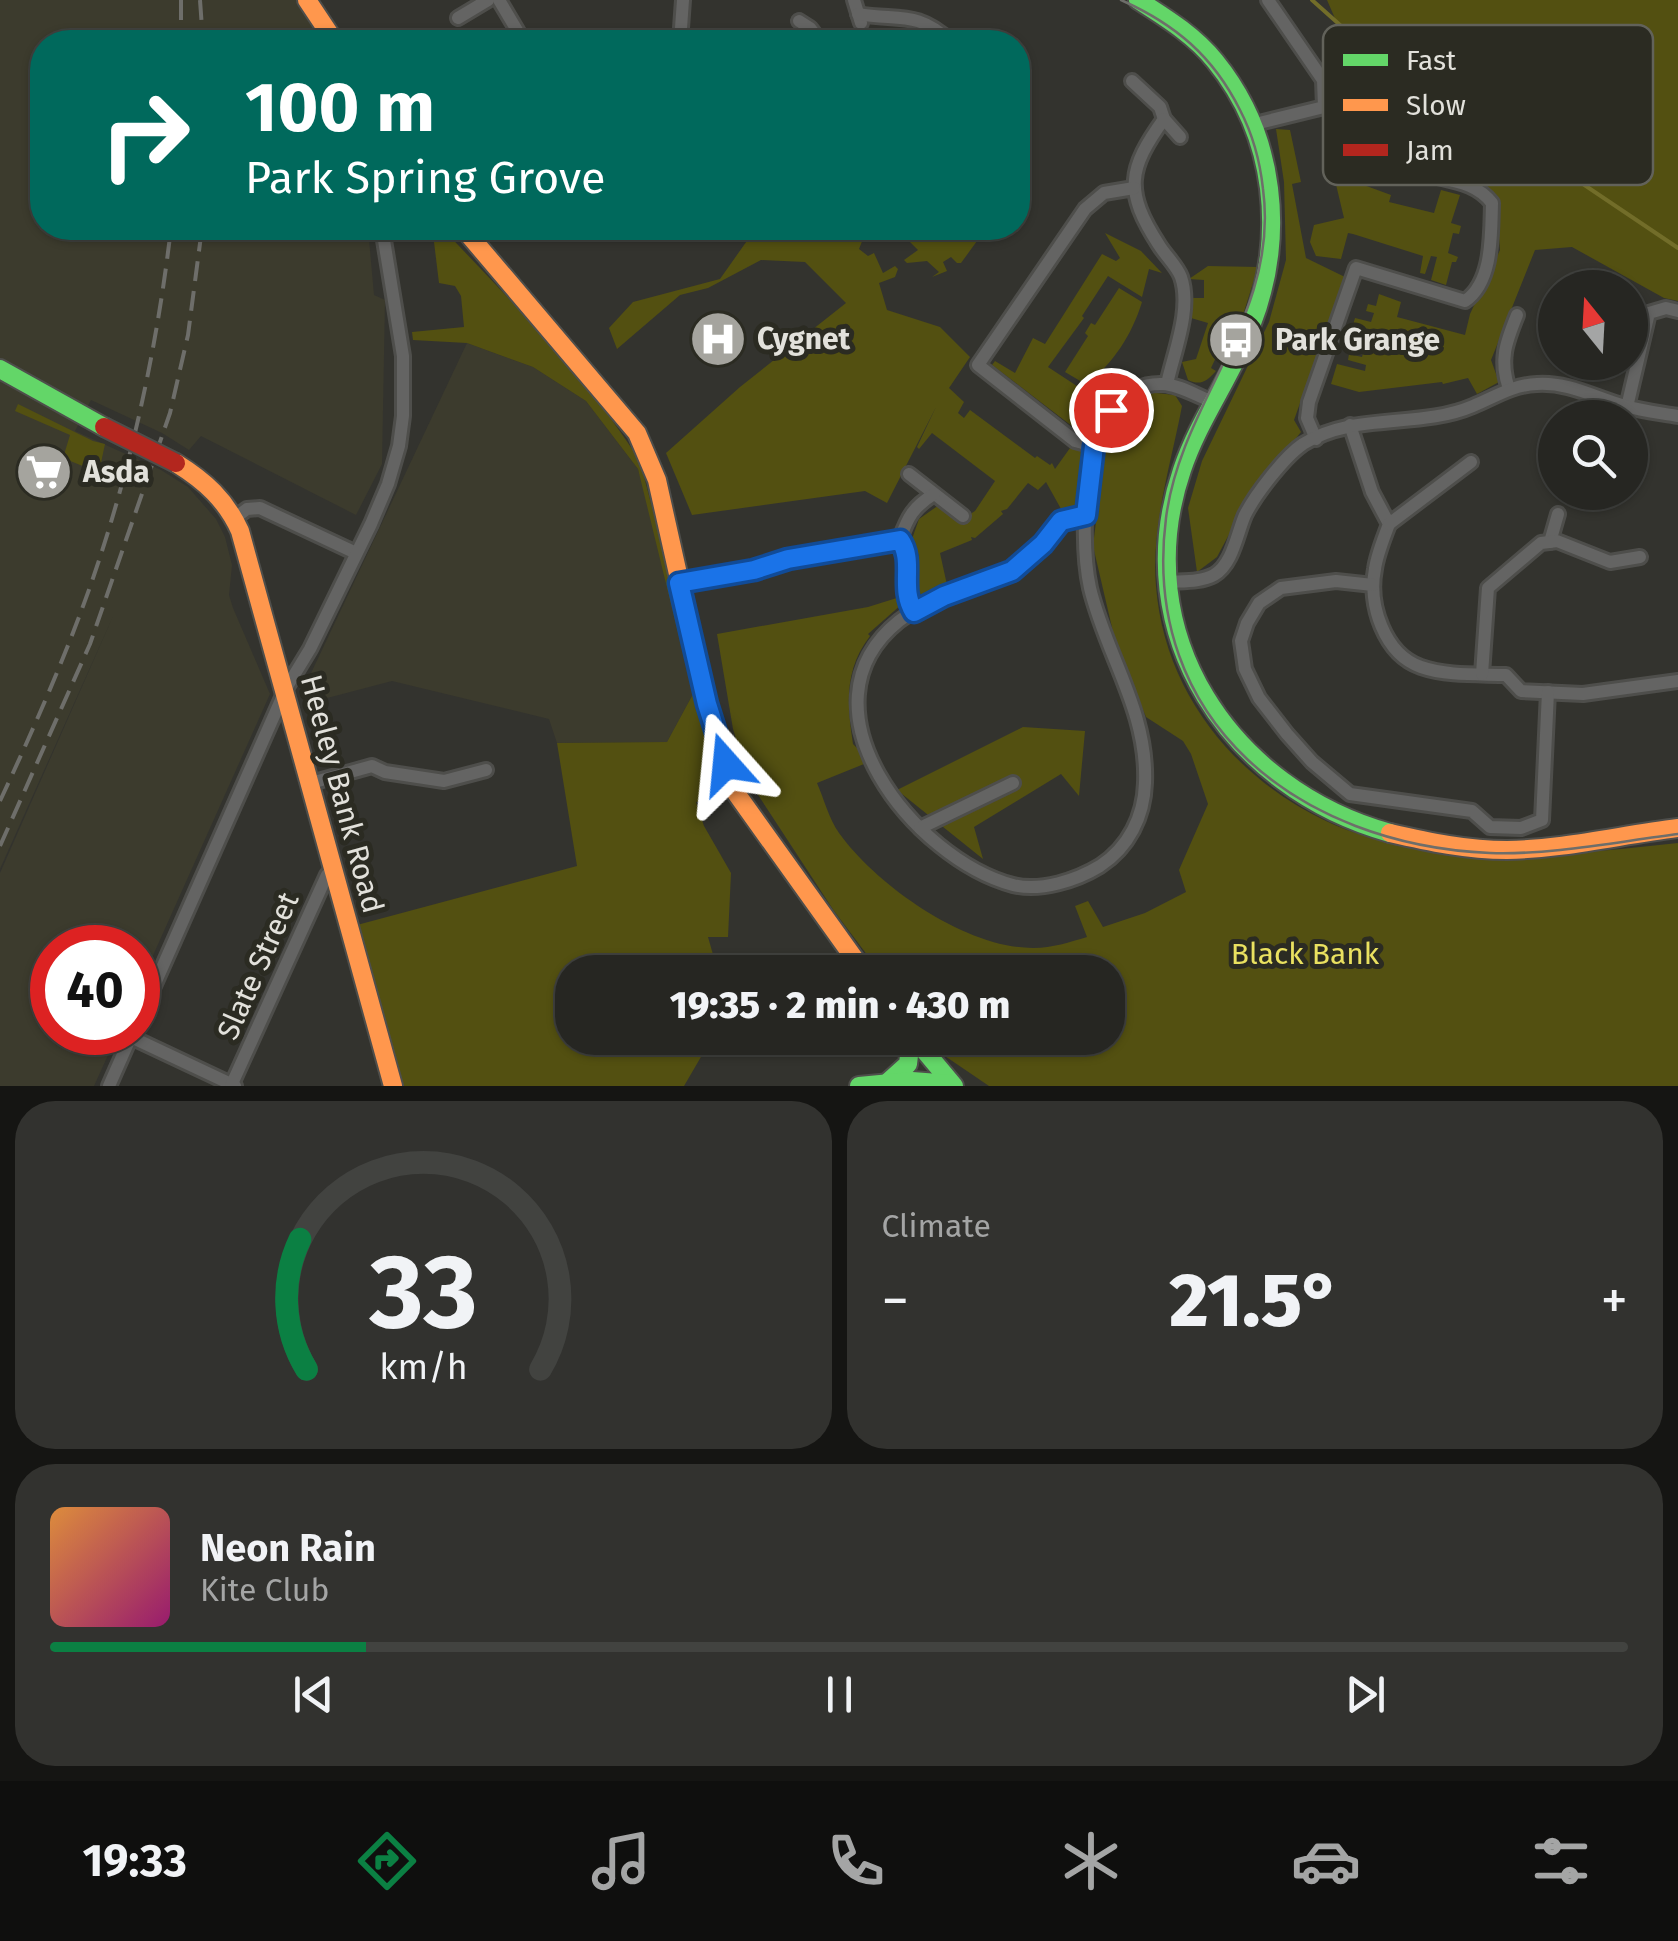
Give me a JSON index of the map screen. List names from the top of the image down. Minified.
{"streets":{"street":["Heeley Bank Road","Slate Street"]},"crossings":[["Heeley Bank Road","Slate Street"]],"parks":["Black Bank"],"places":{"hospital":["Cygnet"],"bus stop":["Park Grange"],"supermarket":["Asda"]},"legend":["Fast","Slow","Jam"],"north":"top","page":{"turn":["100 m","Park Spring Grove"],"limit":"40","trip":"19:35 · 2 min · 430 m","tile":"Climate","heat":["−","21.5°","+"],"song":["Neon Rain","Kite Club"],"tabs":"19:33","gauge":["33","km/h"]}}
